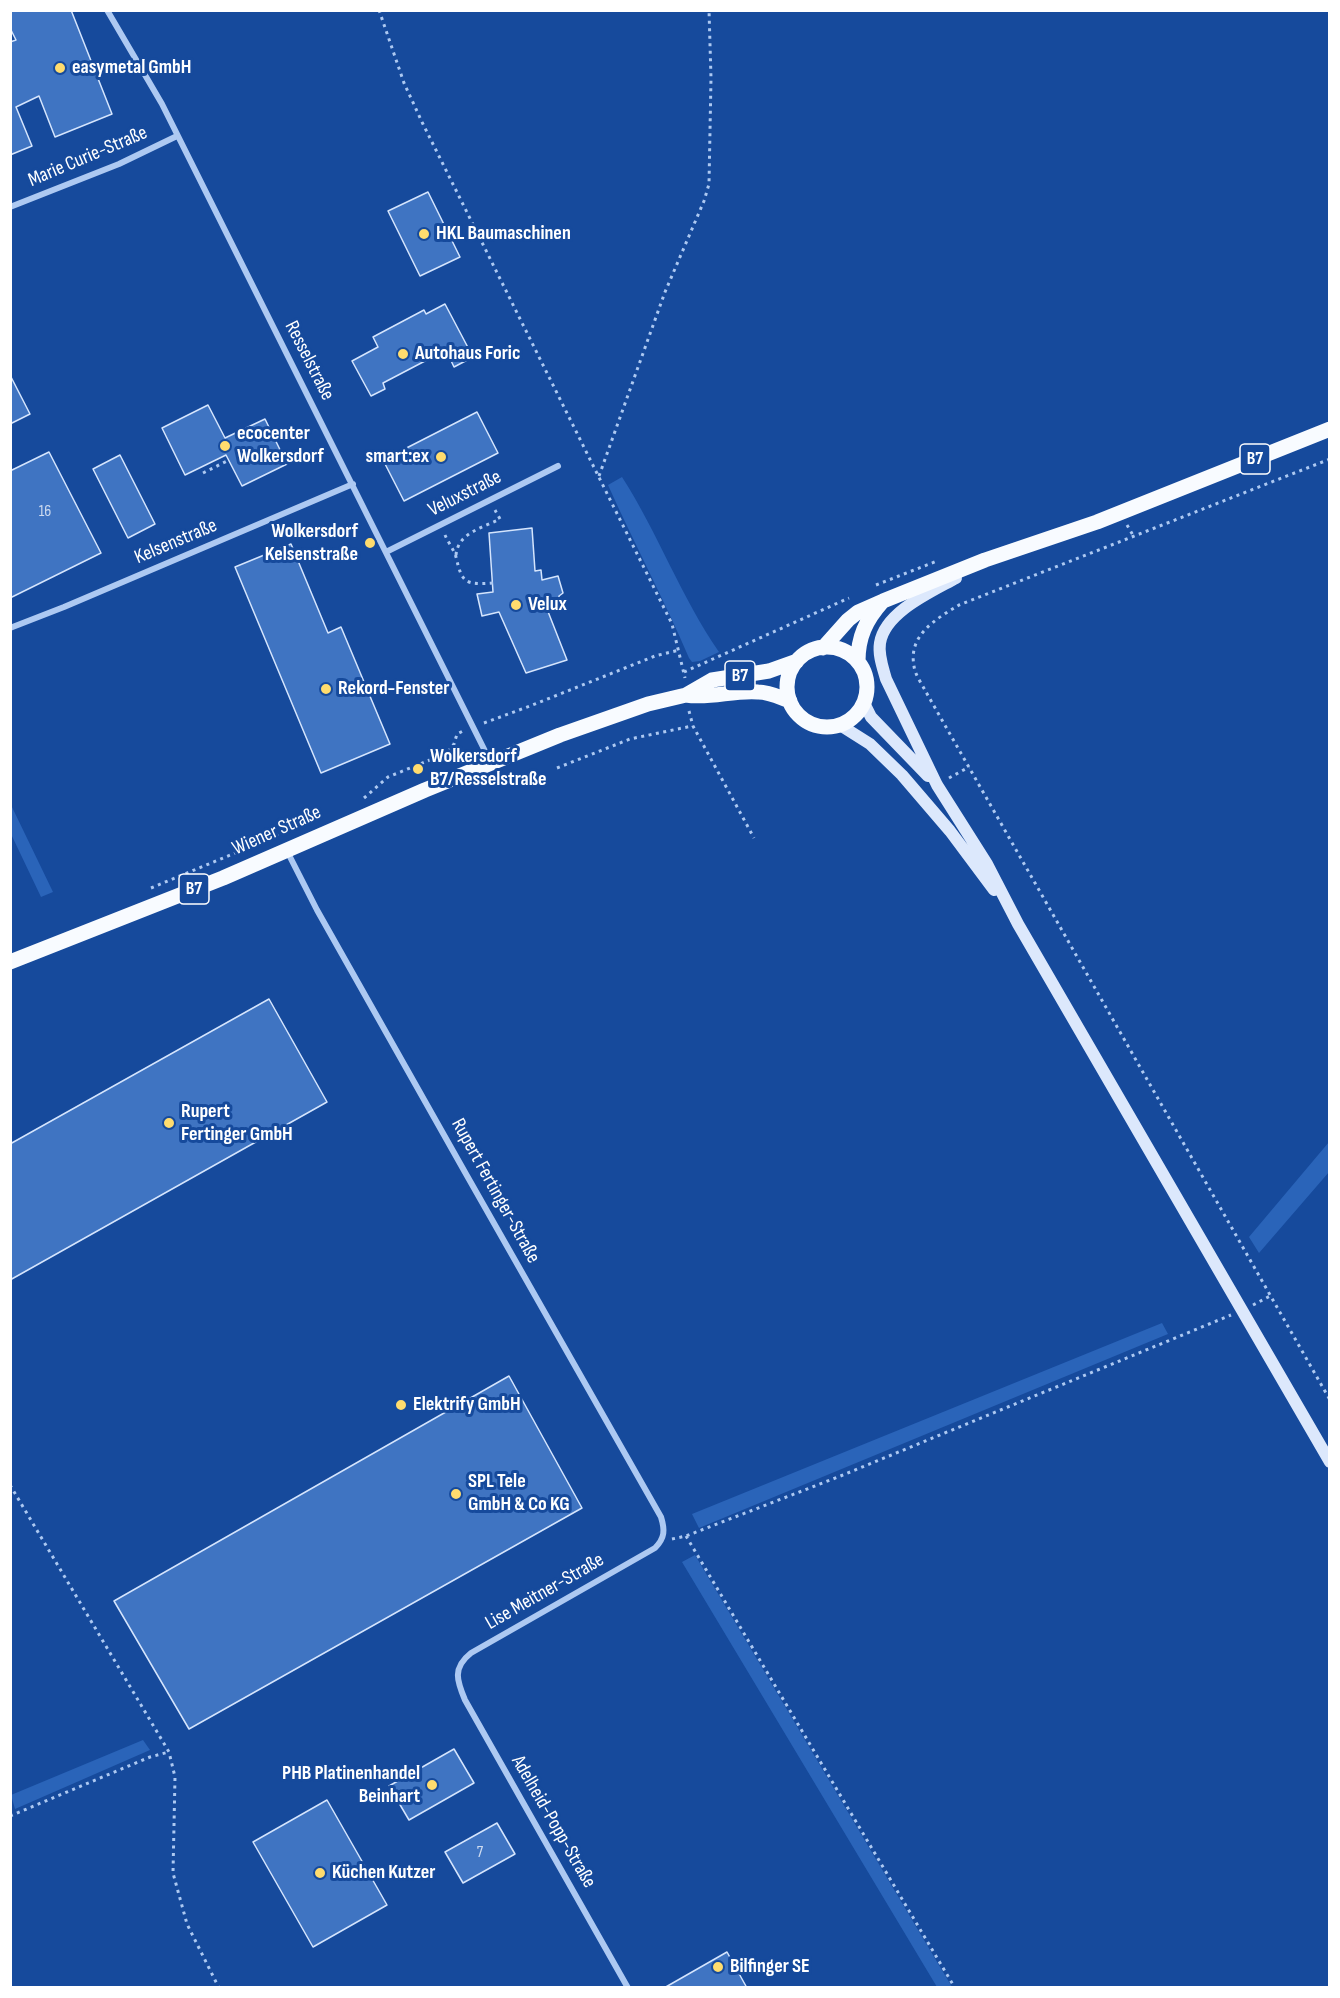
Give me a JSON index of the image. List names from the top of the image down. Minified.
{"streets":{"main road":["B7","Wiener Straße"],"street":["Marie Curie-Straße","Resselstraße","Veluxstraße","Kelsenstraße","Rupert Fertinger-Straße","Lise Meitner-Straße","Adelheid-Popp-Straße"]},"crossings":[["Marie Curie-Straße","Resselstraße"],["Resselstraße","Veluxstraße"],["Resselstraße","Kelsenstraße"],["Resselstraße","Wiener Straße"],["B7","Wiener Straße"],["Wiener Straße","Rupert Fertinger-Straße"],["Rupert Fertinger-Straße","Lise Meitner-Straße"],["Lise Meitner-Straße","Adelheid-Popp-Straße"]],"places":["easymetal GmbH","HKL Baumaschinen","Autohaus Foric","ecocenter Wolkersdorf","smart:ex","Wolkersdorf Kelsenstraße","Velux","Rekord-Fenster","Wolkersdorf B7/Resselstraße","Rupert Fertinger GmbH","Elektrify GmbH","SPL Tele GmbH & Co KG","PHB Platinenhandel Beinhart","Küchen Kutzer","Bilfinger SE"],"house_numbers":["16","7"]}
